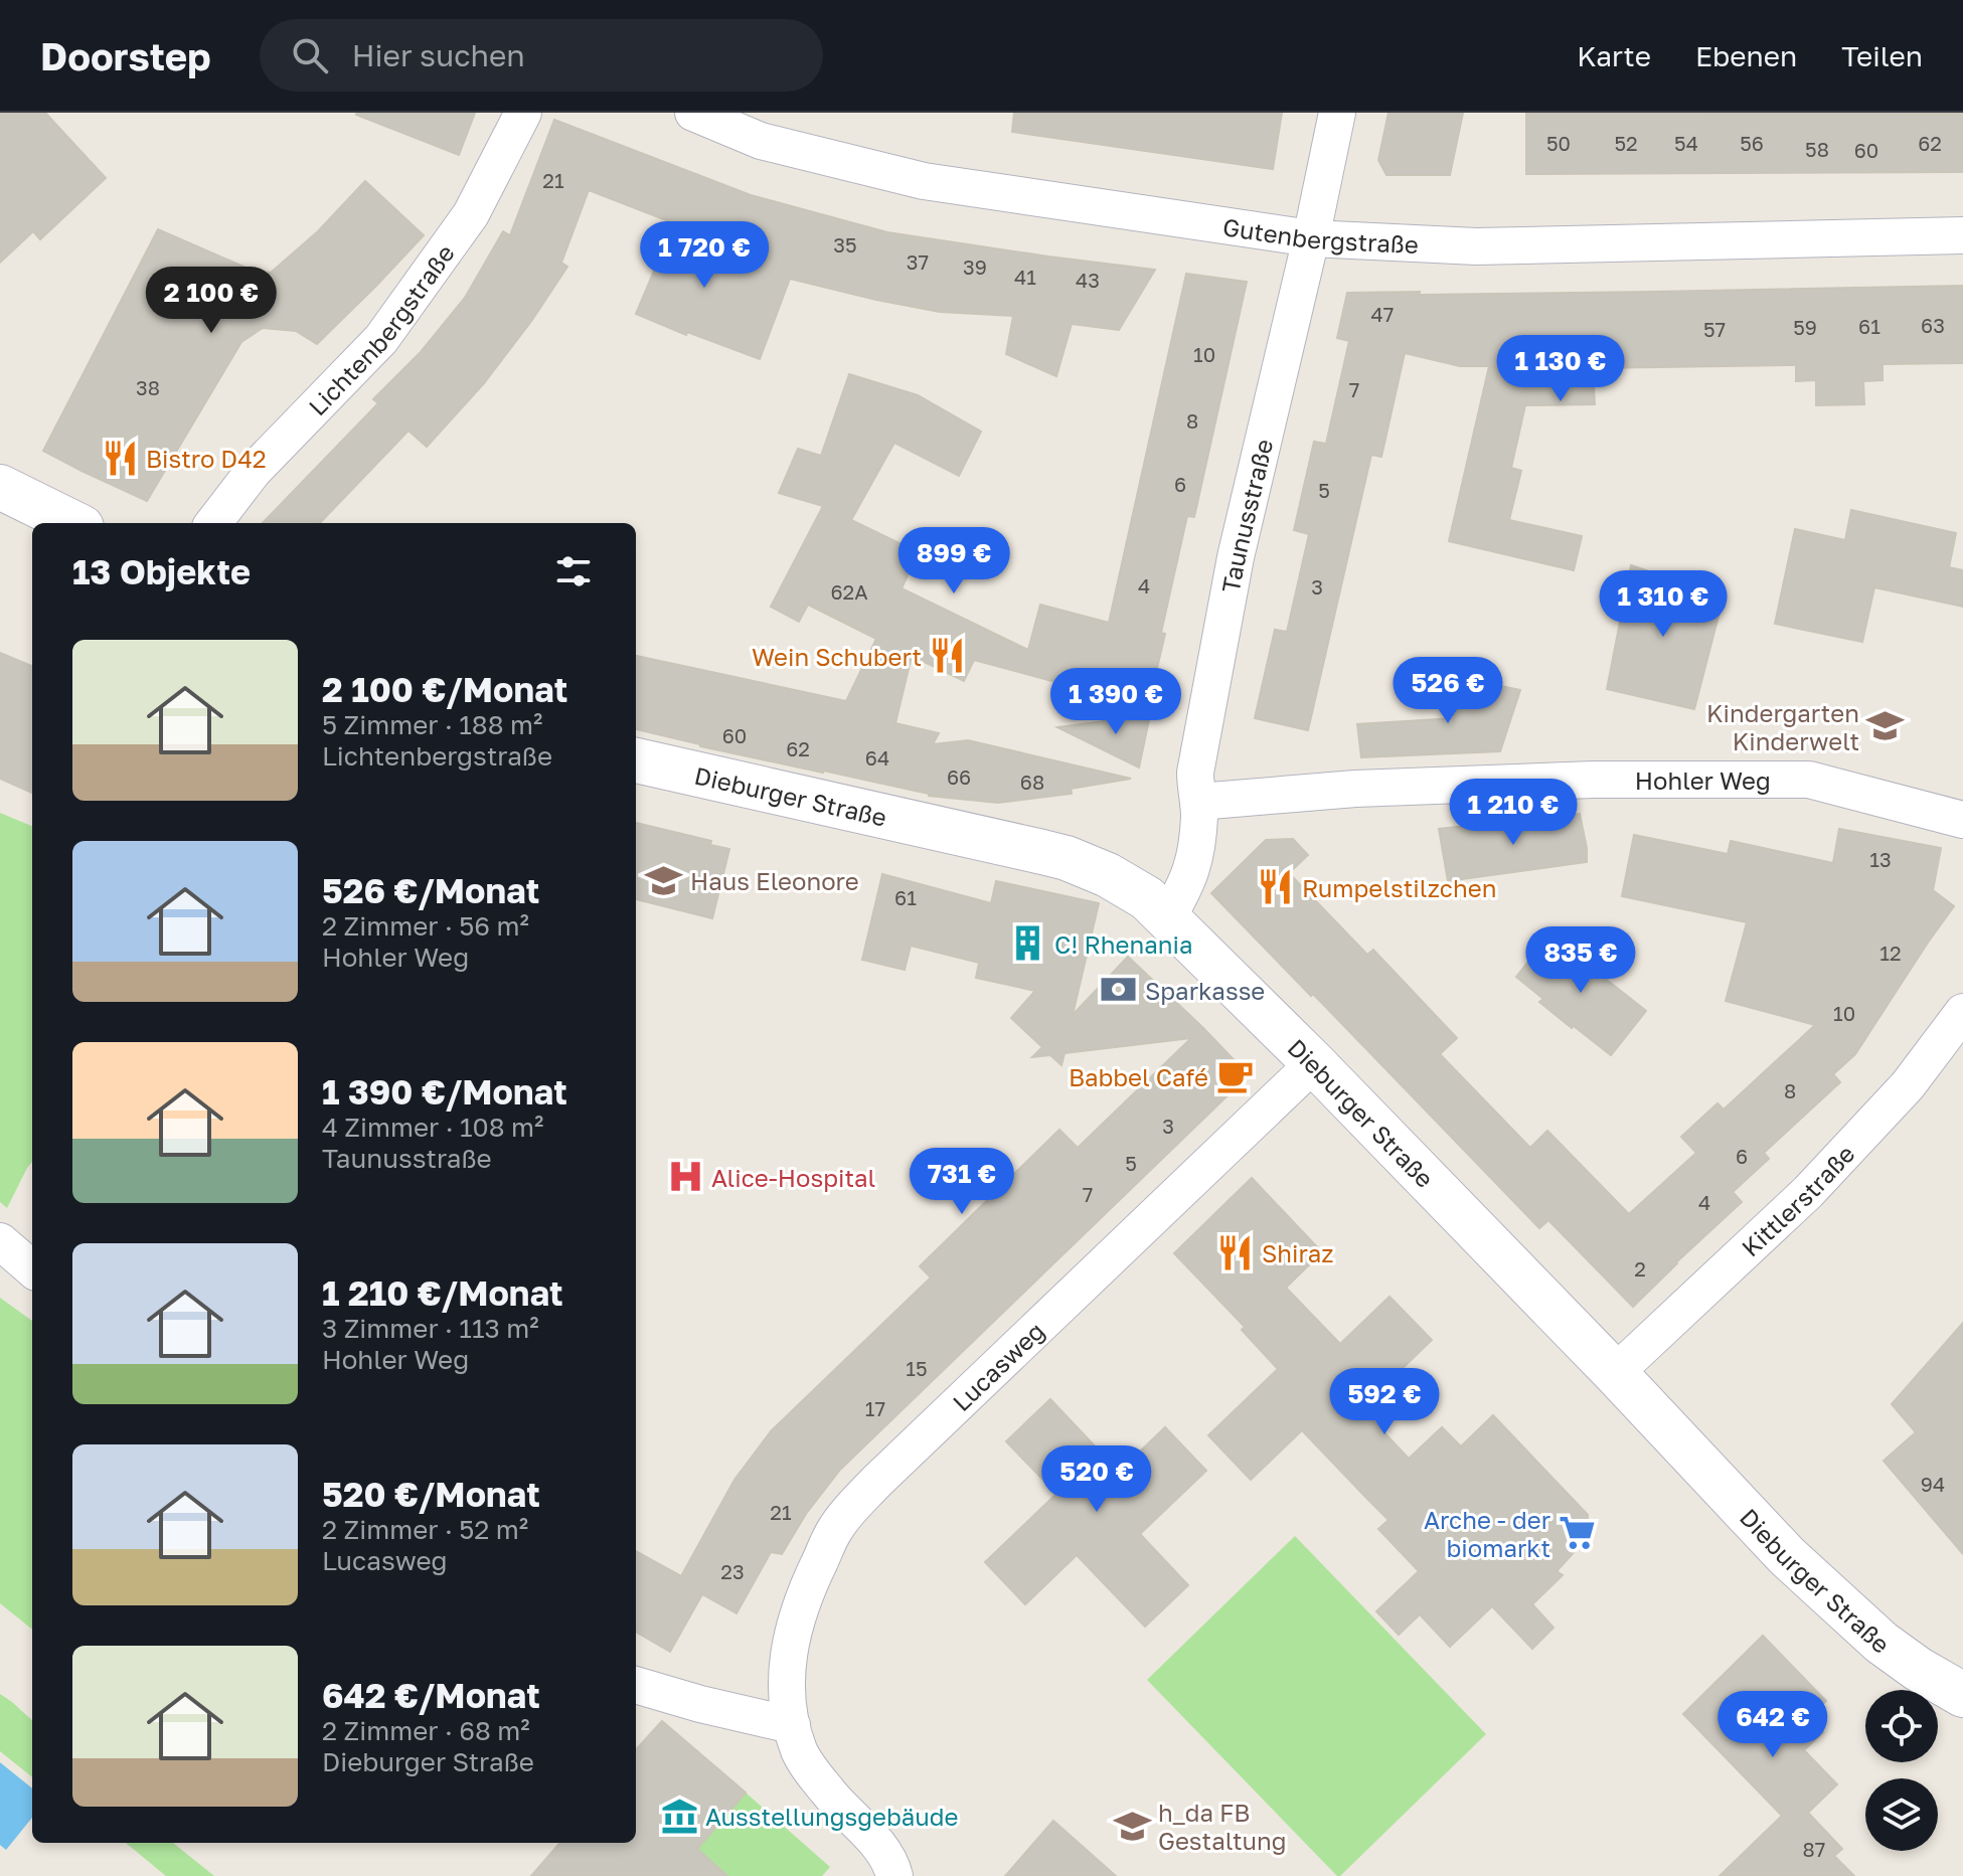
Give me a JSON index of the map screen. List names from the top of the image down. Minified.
{"streets":{"main road":["Dieburger Straße"],"street":["Gutenbergstraße","Lichtenbergstraße","Taunusstraße","Hohler Weg","Kittlerstraße","Lucasweg"]},"crossings":[["Gutenbergstraße","Taunusstraße"],["Taunusstraße","Hohler Weg"],["Taunusstraße","Dieburger Straße"],["Dieburger Straße","Kittlerstraße"],["Dieburger Straße","Lucasweg"]],"places":{"restaurant":["Bistro D42","Wein Schubert","Rumpelstilzchen","Shiraz"],"school or university":["Kindergarten Kinderwelt","Haus Eleonore","h_da FB Gestaltung"],"building":["C! Rhenania"],"bank":["Sparkasse"],"cafe":["Babbel Café"],"hospital":["Alice-Hospital"],"supermarket":["Arche - der biomarkt"],"museum":["Ausstellungsgebäude"]},"house_numbers":["50","52","54","56","62","58","60","21","35","37","39","41","43","47","63","61","59","57","10","38","7","8","6","5","4","3","62A","60","62","64","66","68","13","61","12","10","8","3","6","5","7","4","2","15","17","94","21","23","87"],"page":{"header":"Doorstep","search":"Hier suchen","nav":["Karte","Ebenen","Teilen"],"price":["1 720 €","2 100 €","1 130 €","899 €","1 310 €","526 €","1 390 €","1 210 €","835 €","731 €","592 €","520 €","642 €"],"heading":"13 Objekte","list":[{"name":"2 100 €/Monat","note":"5 Zimmer · 188 m² · Lichtenbergstraße"},{"name":"526 €/Monat","note":"2 Zimmer · 56 m² · Hohler Weg"},{"name":"1 390 €/Monat","note":"4 Zimmer · 108 m² · Taunusstraße"},{"name":"1 210 €/Monat","note":"3 Zimmer · 113 m² · Hohler Weg"},{"name":"520 €/Monat","note":"2 Zimmer · 52 m² · Lucasweg"},{"name":"642 €/Monat","note":"2 Zimmer · 68 m² · Dieburger Straße"}]}}
